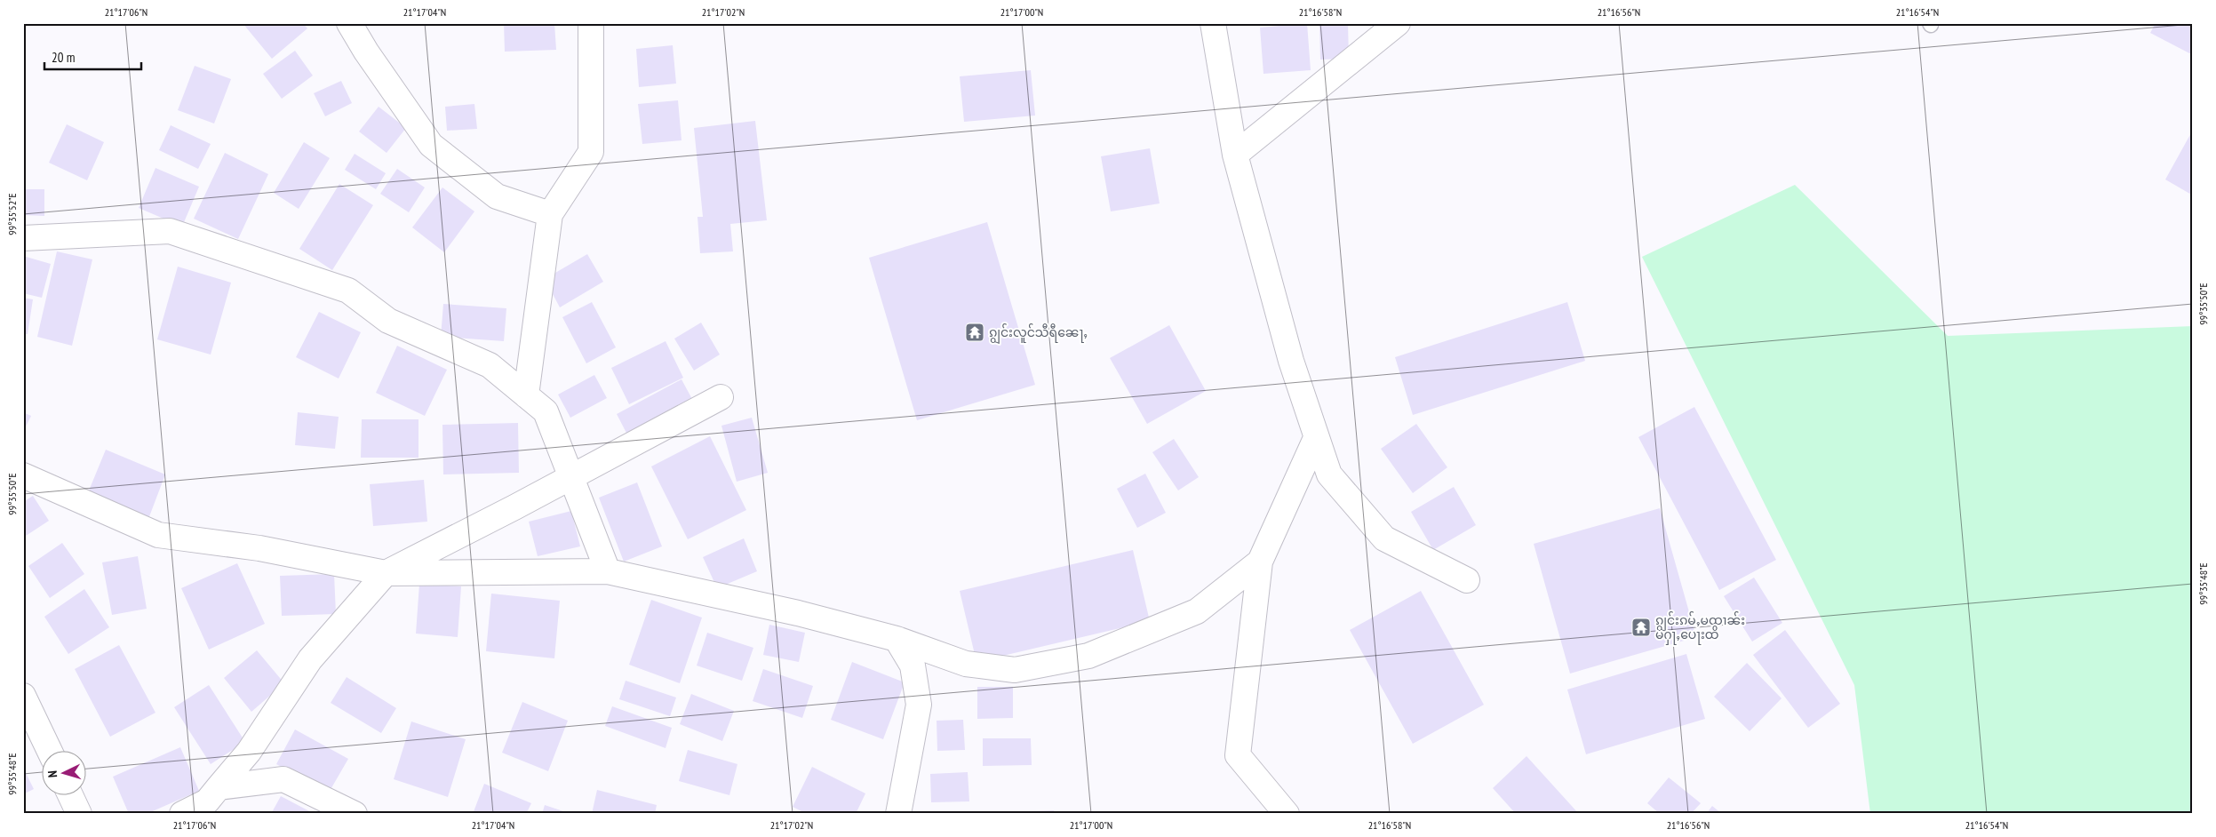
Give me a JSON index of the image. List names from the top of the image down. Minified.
{"places":{"temple":["ၵျွင်းလူင်သီရီၼေႃႇ","ၵျွင်းၵမ်ႇမထၢၼ်း မႁႃႇပေႃးထိ"]},"scale_bar":"20 m","north":"left","coordinates":["21°17'06\"N","21°17'04\"N","21°17'02\"N","21°17'00\"N","21°16'58\"N","21°16'56\"N","21°16'54\"N","99°35'52\"E","99°35'50\"E","99°35'48\"E"]}
